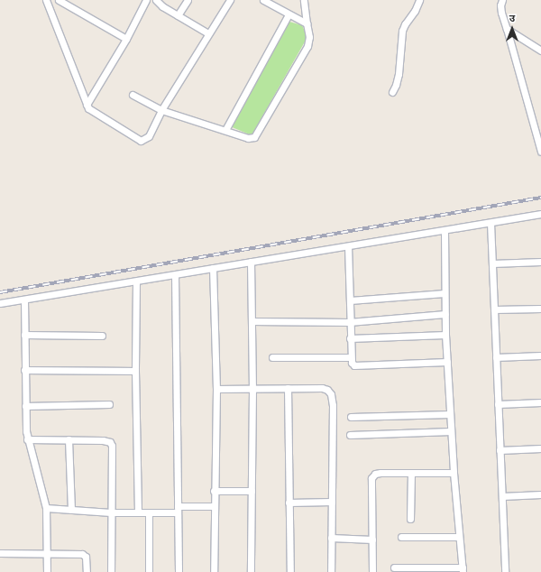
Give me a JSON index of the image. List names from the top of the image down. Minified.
{"north":"top"}
